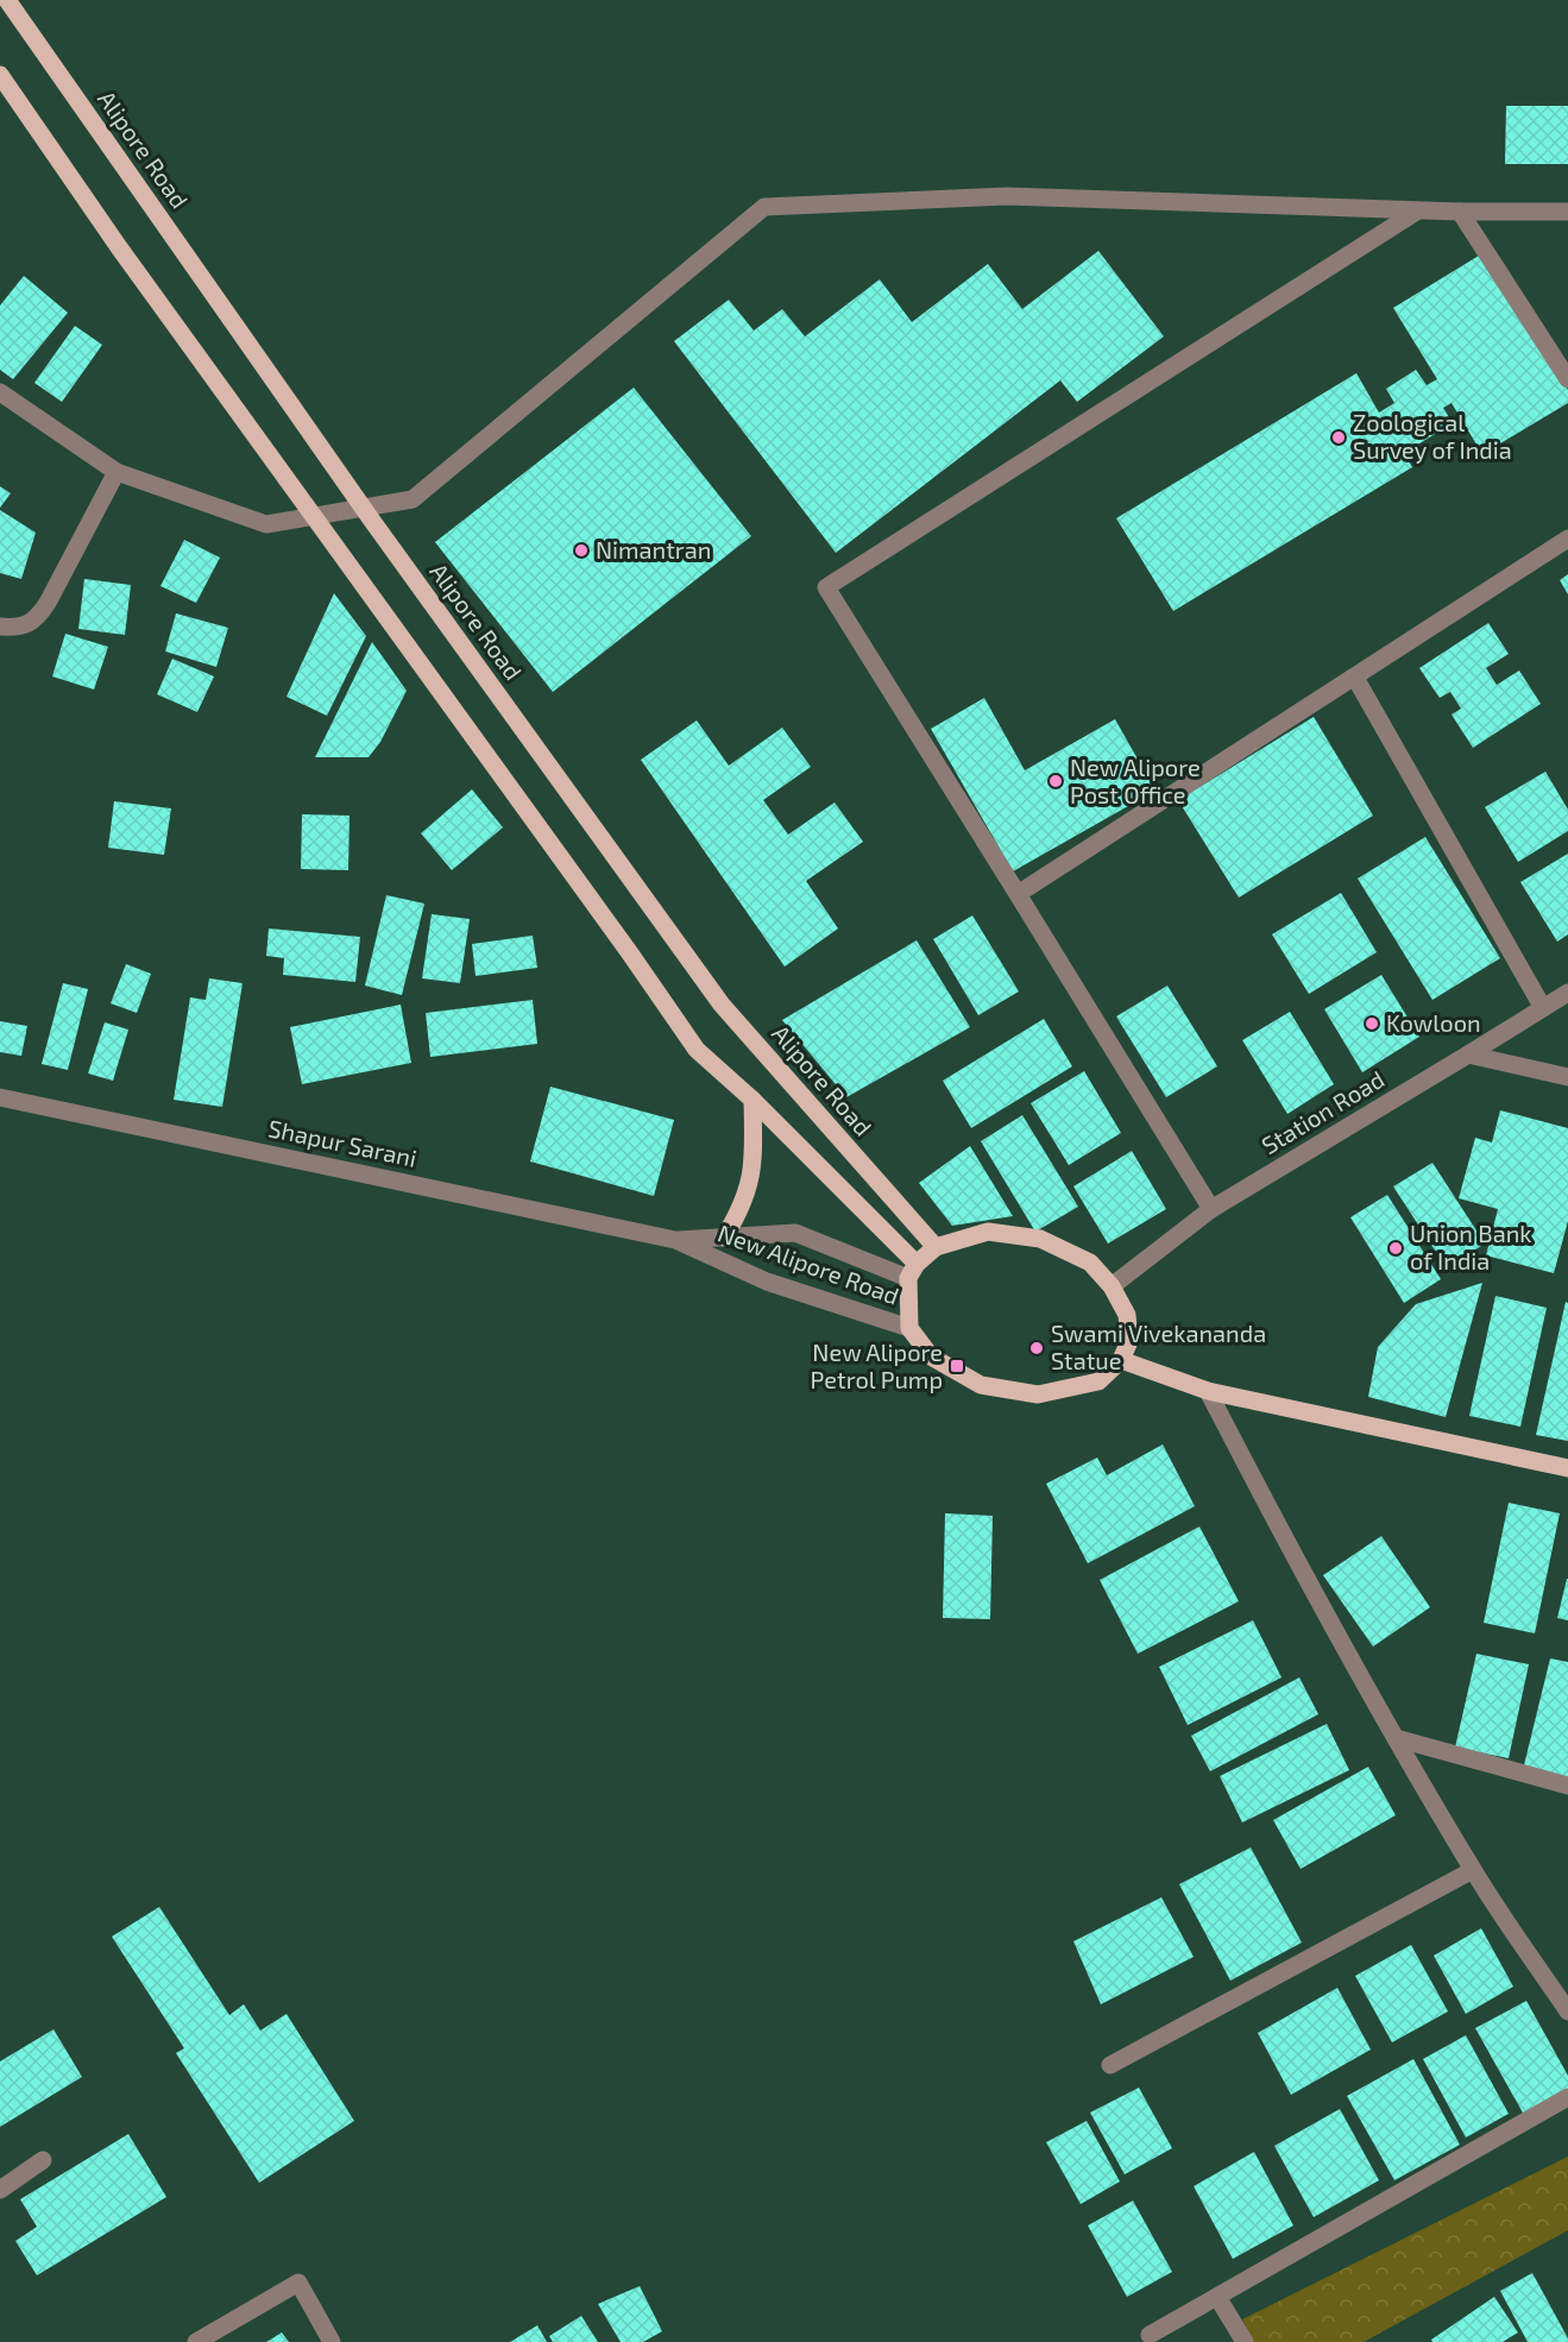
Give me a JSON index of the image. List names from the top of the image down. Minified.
{"streets":{"main road":["Alipore Road"],"street":["Station Road","Shapur Sarani","New Alipore Road"]},"crossings":[["Alipore Road","Station Road"],["Alipore Road","New Alipore Road"],["Station Road","New Alipore Road"],["Shapur Sarani","New Alipore Road"]],"places":{"other":["Zoological Survey of India","Nimantran","New Alipore Post Office","Kowloon","Union Bank of India","Swami Vivekananda Statue"],"transit":["New Alipore Petrol Pump"]}}
